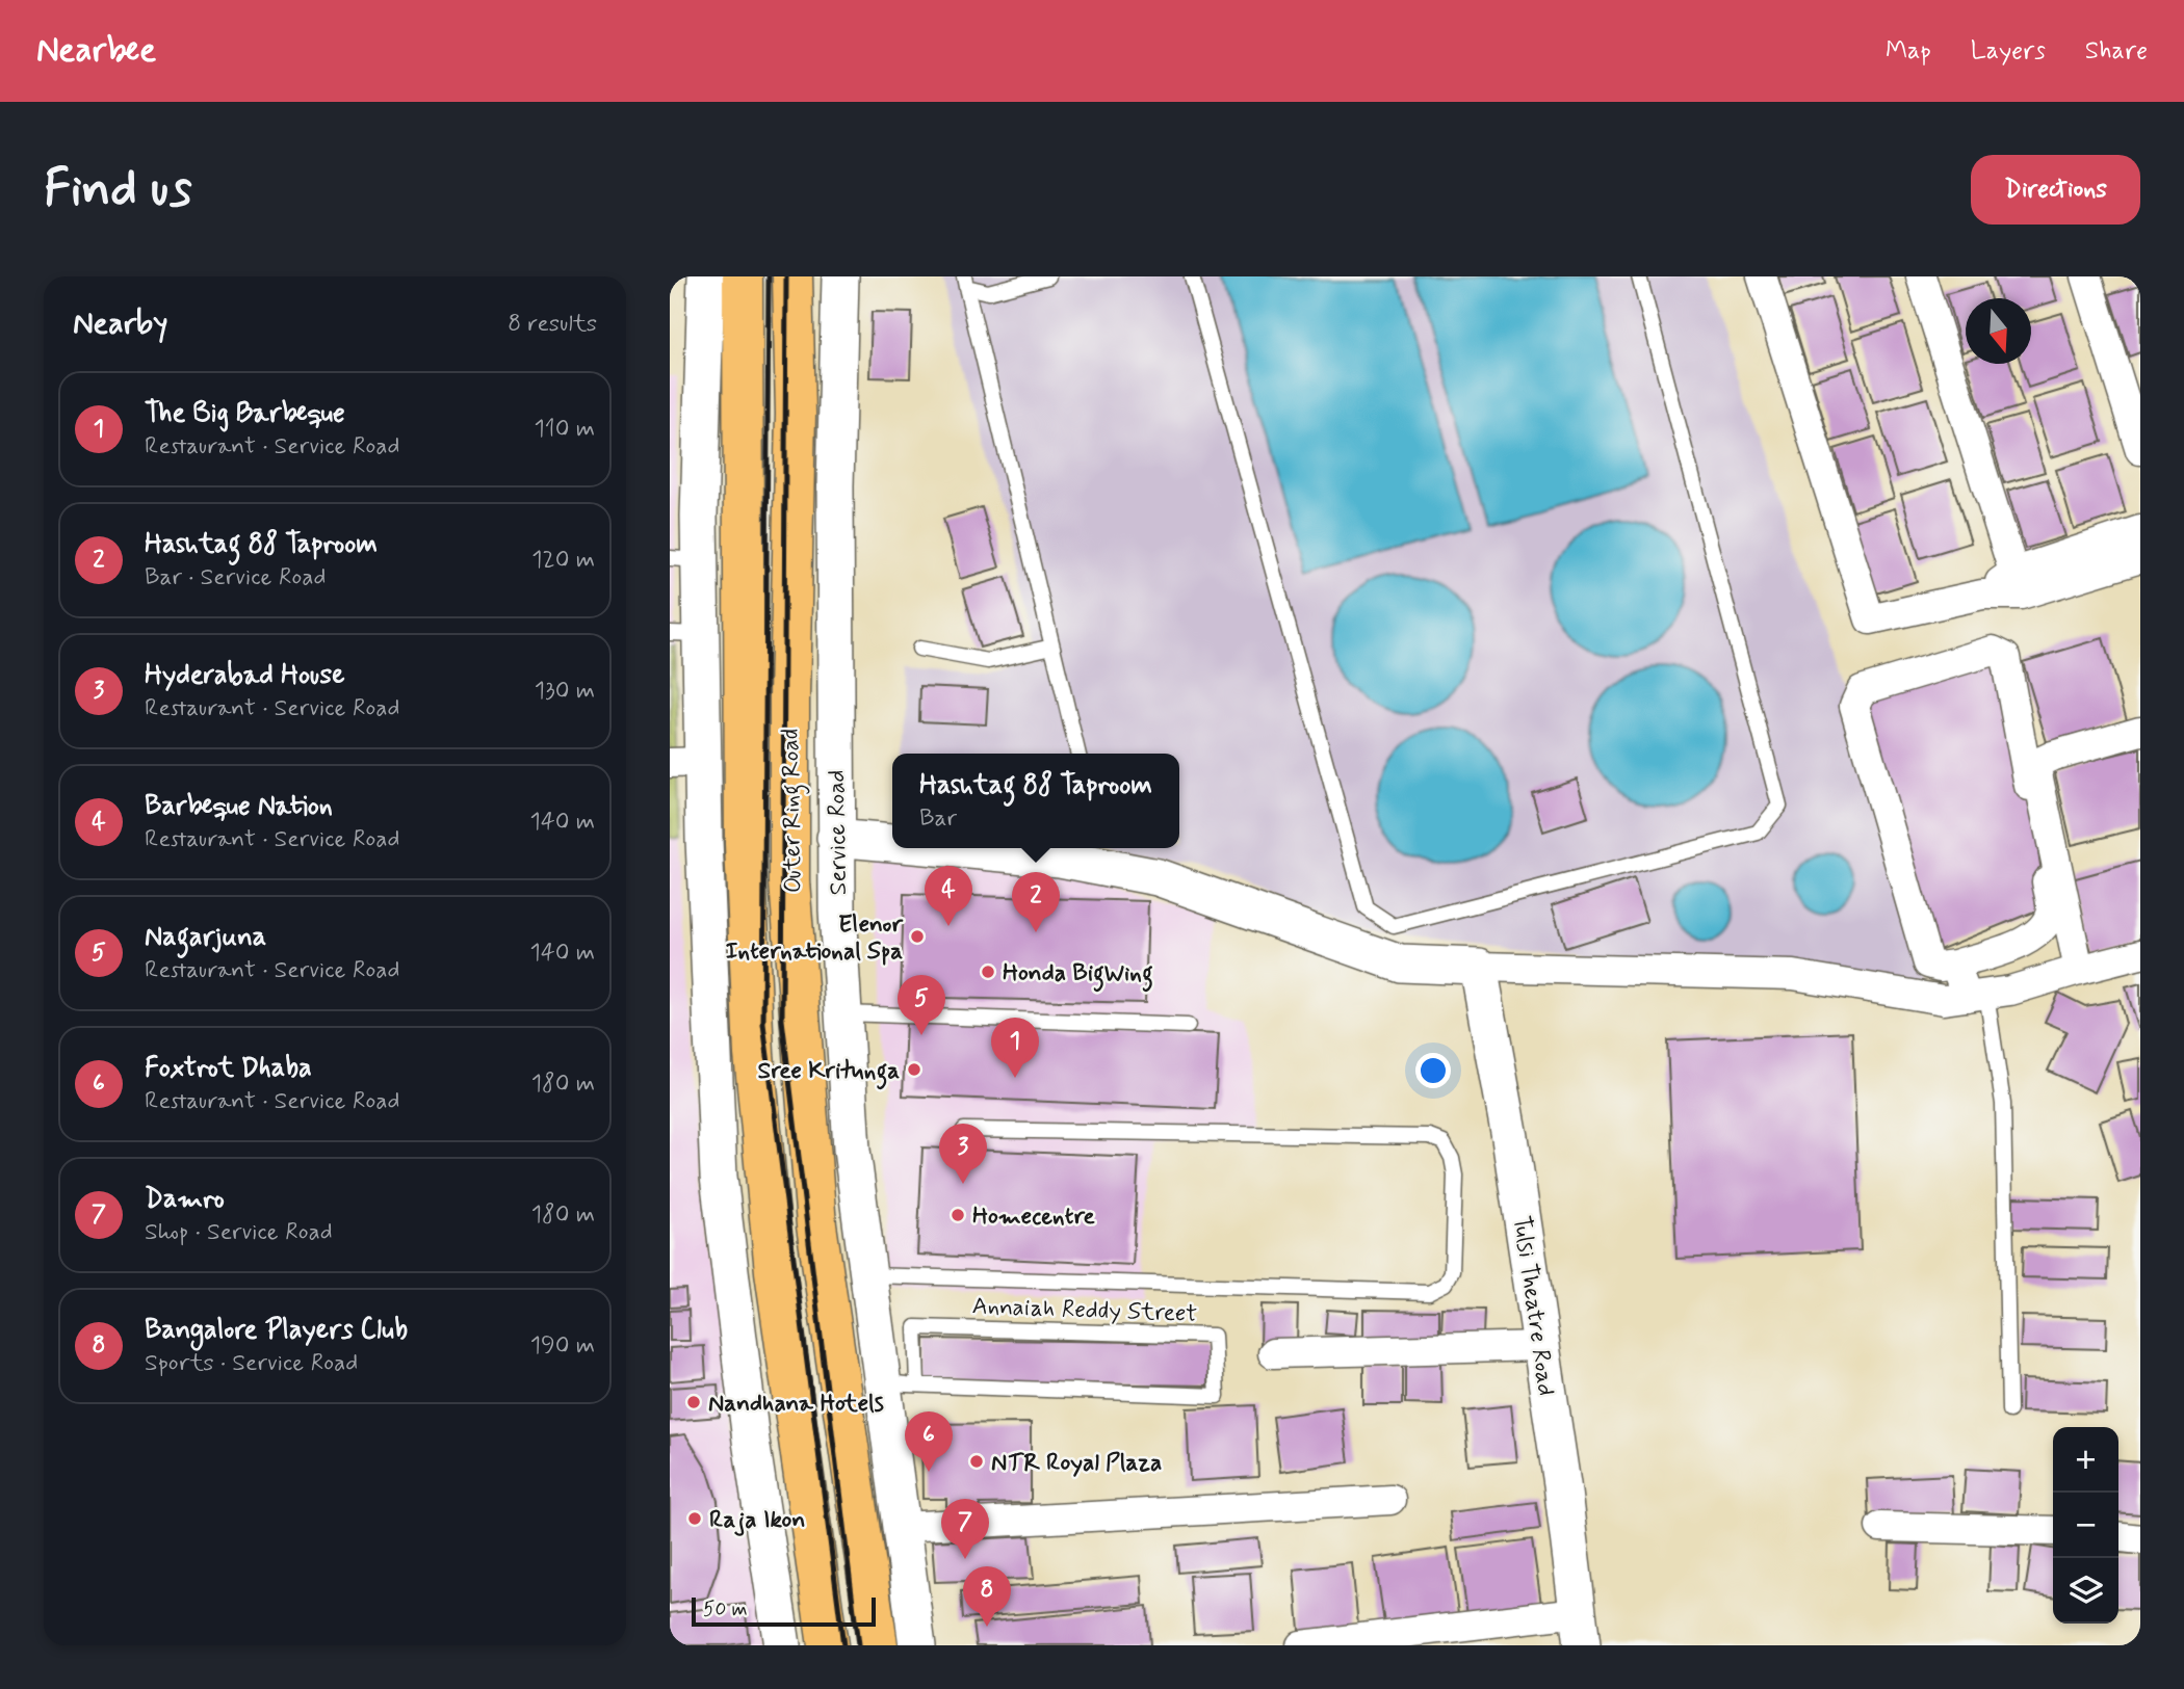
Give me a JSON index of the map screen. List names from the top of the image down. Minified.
{"streets":{"highway":["Outer Ring Road"],"street":["Service Road","Tulsi Theatre Road"],"lane":["Annaiah Reddy Street"]},"crossings":[["Service Road","Annaiah Reddy Street"]],"places":["Elenor International Spa","Honda BigWing","Sree Kritunga","Homecentre","Nandhana Hotels","NTR Royal Plaza","Raja Ikon"],"scale_bar":"50 m","north":"bottom","page":{"header":"Nearbee","nav":["Map","Layers","Share"],"buttons":"Directions","title":"Find us","heading":["Nearby","8 results"],"list":[{"mark":"1","name":"The Big Barbeque","note":"Restaurant · Service Road","value":"110 m"},{"mark":"2","name":"Hashtag 88 Taproom","note":"Bar · Service Road","value":"120 m"},{"mark":"3","name":"Hyderabad House","note":"Restaurant · Service Road","value":"130 m"},{"mark":"4","name":"Barbeque Nation","note":"Restaurant · Service Road","value":"140 m"},{"mark":"5","name":"Nagarjuna","note":"Restaurant · Service Road","value":"140 m"},{"mark":"6","name":"Foxtrot Dhaba","note":"Restaurant · Service Road","value":"180 m"},{"mark":"7","name":"Damro","note":"Shop · Service Road","value":"180 m"},{"mark":"8","name":"Bangalore Players Club","note":"Sports · Service Road","value":"190 m"}],"popup":["Hashtag 88 Taproom","Bar"],"pins":["4","2","5","1","3","6","7","8"],"map_buttons":["+","−"],"scale":"50 m"}}
